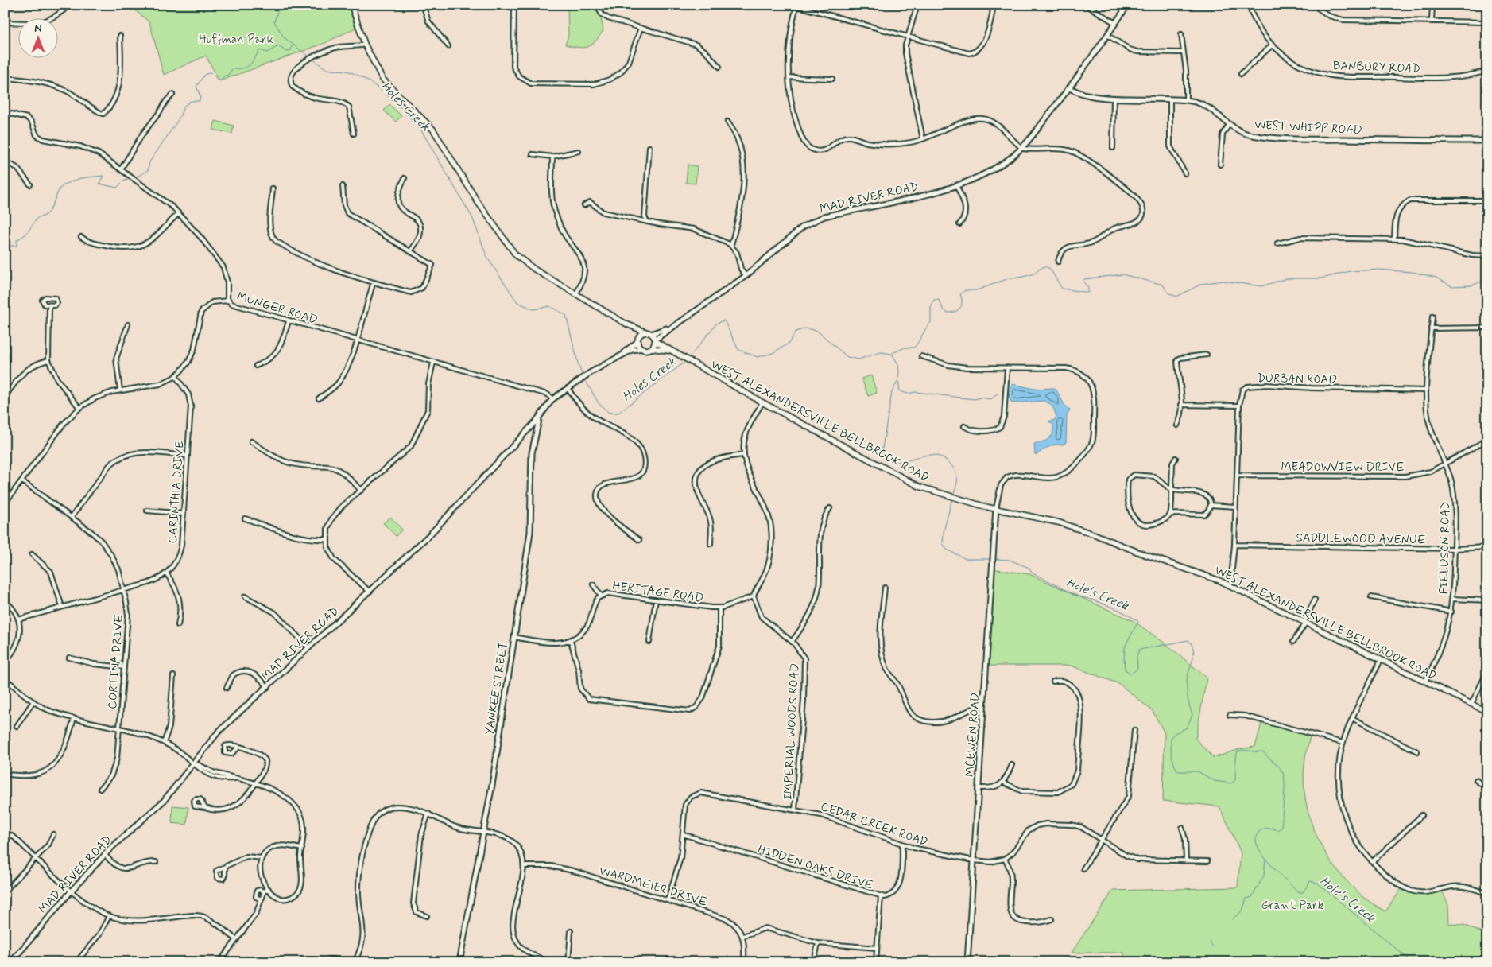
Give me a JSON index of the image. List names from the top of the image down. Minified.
{"streets":{"main road":["WEST ALEXANDERSVILLE BELLBROOK ROAD"],"street":["BANBURY ROAD","WEST WHIPP ROAD","MAD RIVER ROAD","MUNGER ROAD","DURBAN ROAD","MEADOWVIEW DRIVE","CARINTHIA DRIVE","SADDLEWOOD AVENUE","FIELDSON ROAD","HERITAGE ROAD","CORTINA DRIVE","YANKEE STREET","IMPERIAL WOODS ROAD","MCEWEN ROAD","CEDAR CREEK ROAD","HIDDEN OAKS DRIVE","WARDMEIER DRIVE"]},"crossings":[["WEST WHIPP ROAD","MAD RIVER ROAD"],["MAD RIVER ROAD","MUNGER ROAD"],["MAD RIVER ROAD","WEST ALEXANDERSVILLE BELLBROOK ROAD"],["MAD RIVER ROAD","YANKEE STREET"],["DURBAN ROAD","WEST ALEXANDERSVILLE BELLBROOK ROAD"],["DURBAN ROAD","MEADOWVIEW DRIVE"],["DURBAN ROAD","SADDLEWOOD AVENUE"],["DURBAN ROAD","FIELDSON ROAD"],["WEST ALEXANDERSVILLE BELLBROOK ROAD","FIELDSON ROAD"],["WEST ALEXANDERSVILLE BELLBROOK ROAD","MCEWEN ROAD"],["MEADOWVIEW DRIVE","FIELDSON ROAD"],["SADDLEWOOD AVENUE","FIELDSON ROAD"],["HERITAGE ROAD","IMPERIAL WOODS ROAD"],["IMPERIAL WOODS ROAD","CEDAR CREEK ROAD"],["MCEWEN ROAD","CEDAR CREEK ROAD"],["CEDAR CREEK ROAD","HIDDEN OAKS DRIVE"],["CEDAR CREEK ROAD","WARDMEIER DRIVE"]],"water":["Holes Creek","Hole's Creek"],"parks":["Huffman Park","Grant Park"],"north":"top"}
